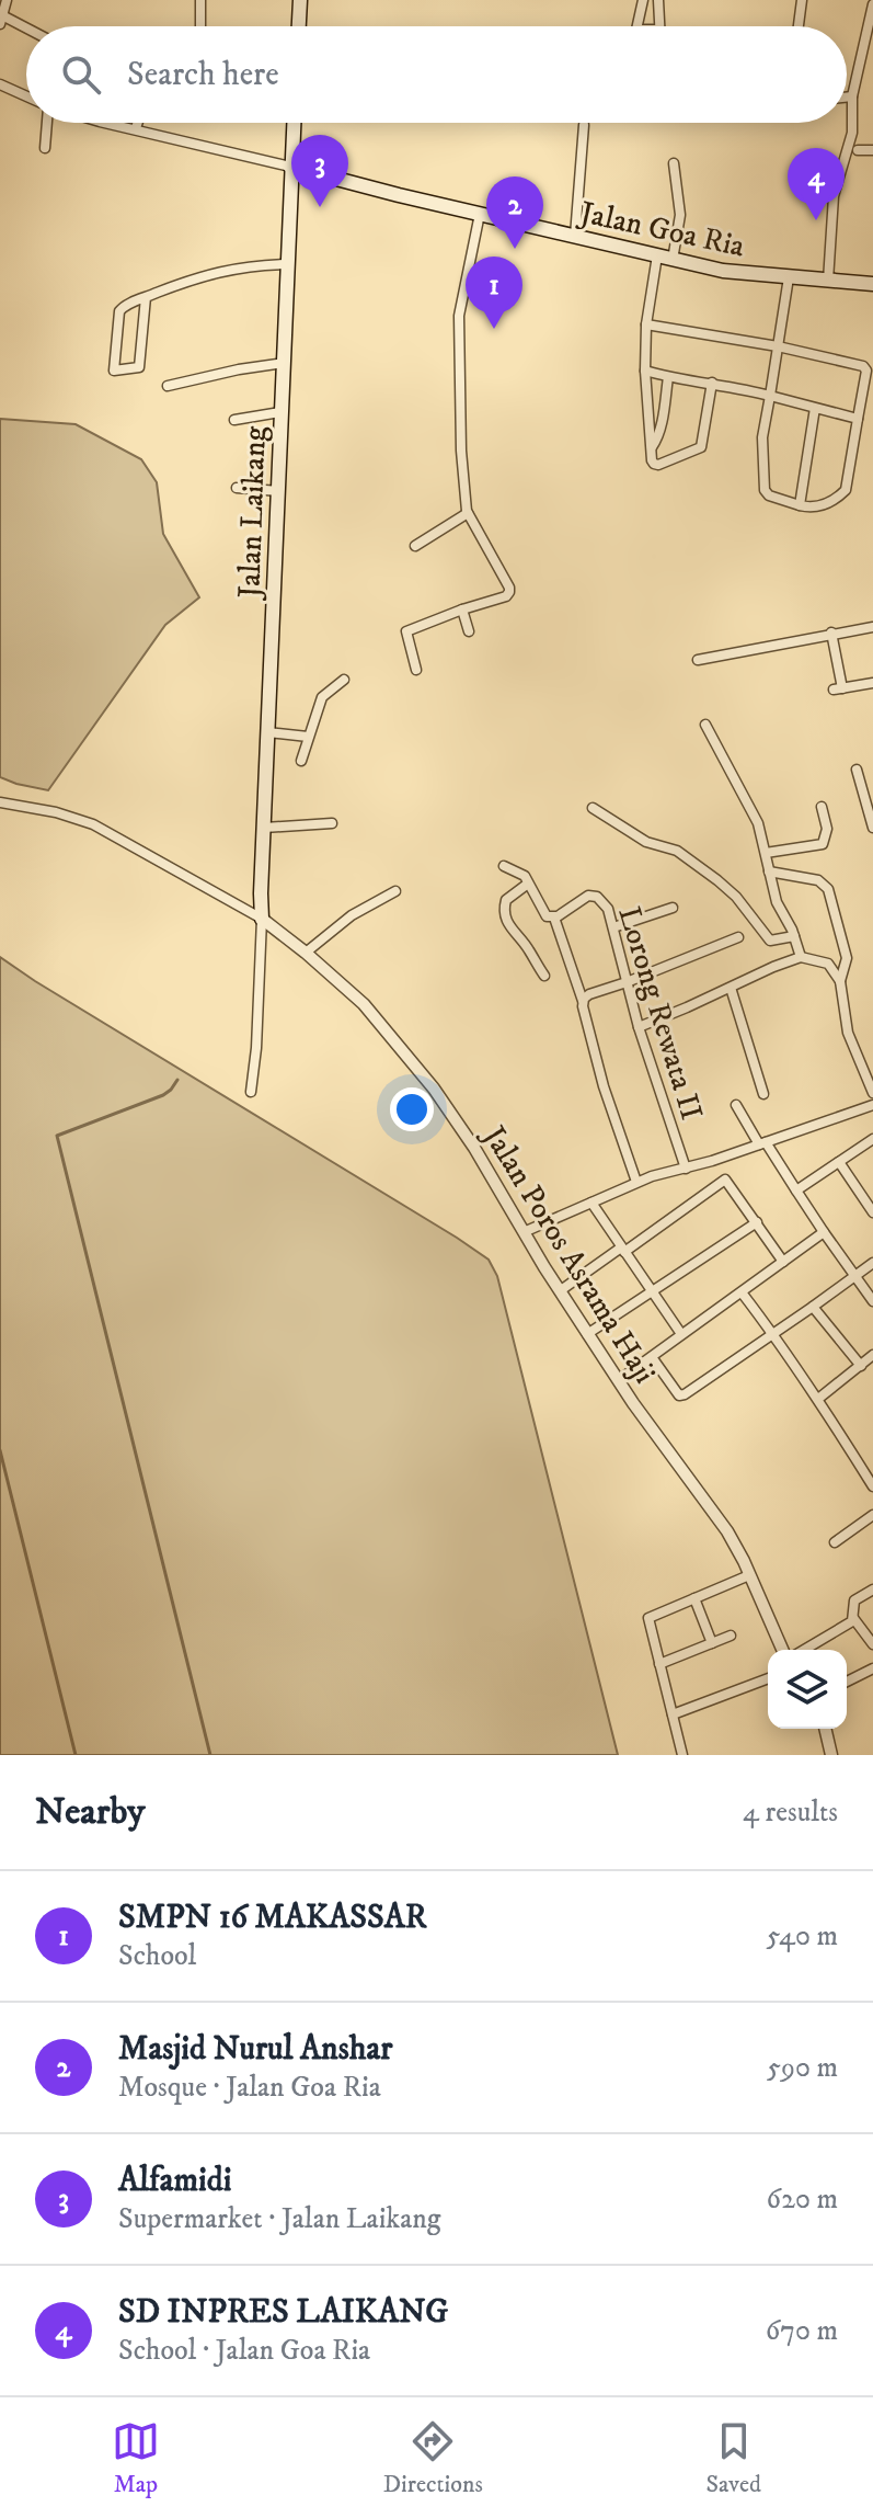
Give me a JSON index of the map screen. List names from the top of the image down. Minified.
{"streets":{"main road":["Jalan Goa Ria","Jalan Laikang"],"street":["Lorong Rewata II","Jalan Poros Asrama Haji"]},"crossings":[["Jalan Goa Ria","Jalan Laikang"],["Jalan Laikang","Jalan Poros Asrama Haji"]],"page":{"search":"Search here","pins":["3","4","2","1"],"heading":["Nearby","4 results"],"list":[{"mark":"1","name":"SMPN 16 MAKASSAR","note":"School","value":"540 m"},{"mark":"2","name":"Masjid Nurul Anshar","note":"Mosque · Jalan Goa Ria","value":"590 m"},{"mark":"3","name":"Alfamidi","note":"Supermarket · Jalan Laikang","value":"620 m"},{"mark":"4","name":"SD INPRES LAIKANG","note":"School · Jalan Goa Ria","value":"670 m"}],"nav":["Map","Directions","Saved"]}}
